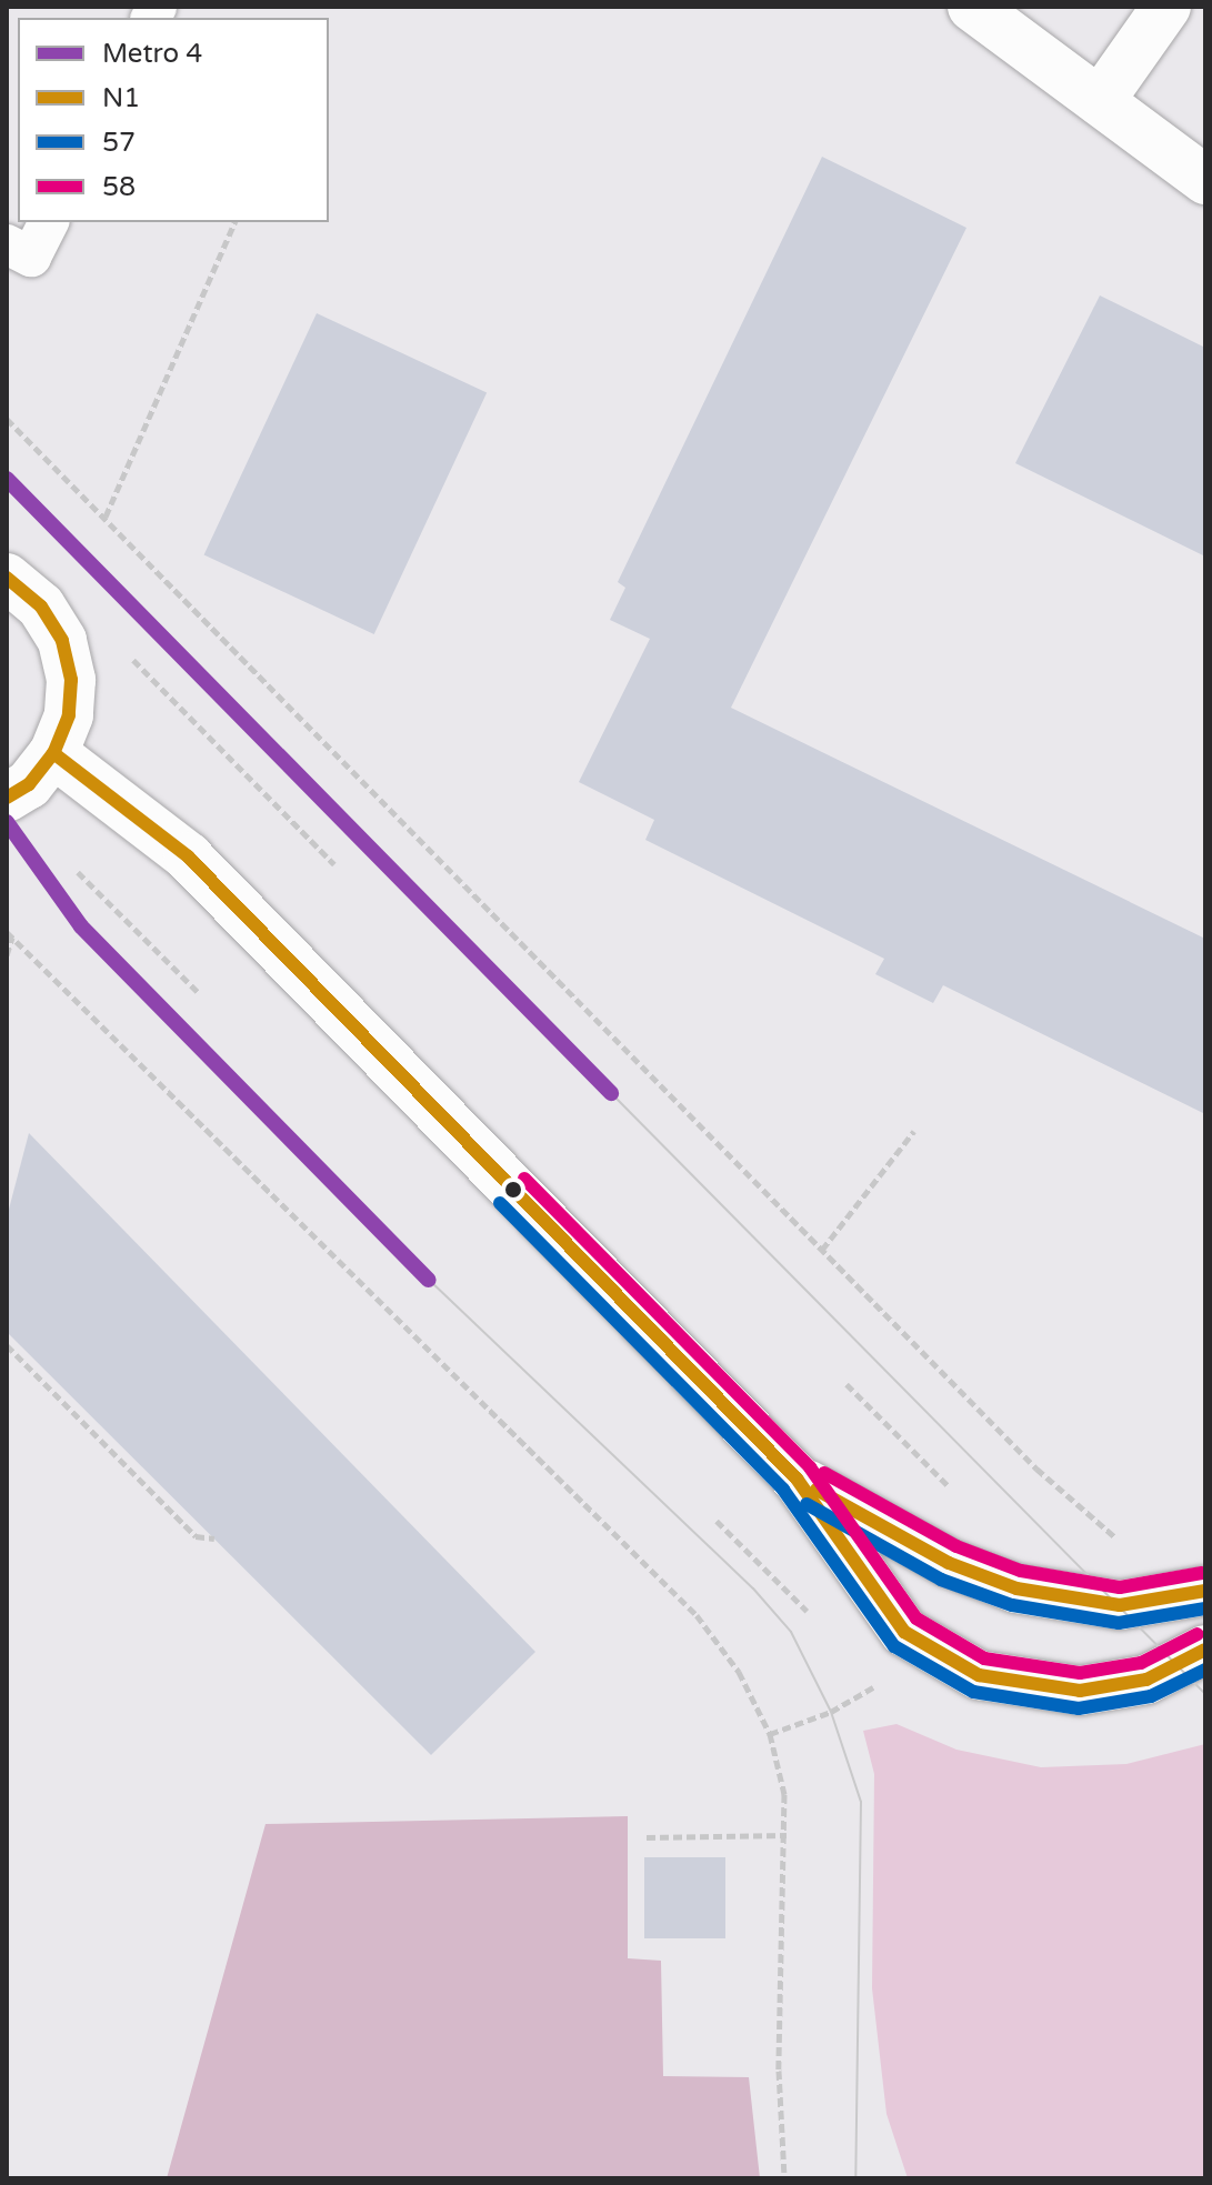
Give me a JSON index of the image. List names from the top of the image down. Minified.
{"lines":["metro line 4","transit line N1","transit line 58","transit line 57"],"legend":["Metro 4","N1","57","58"]}
